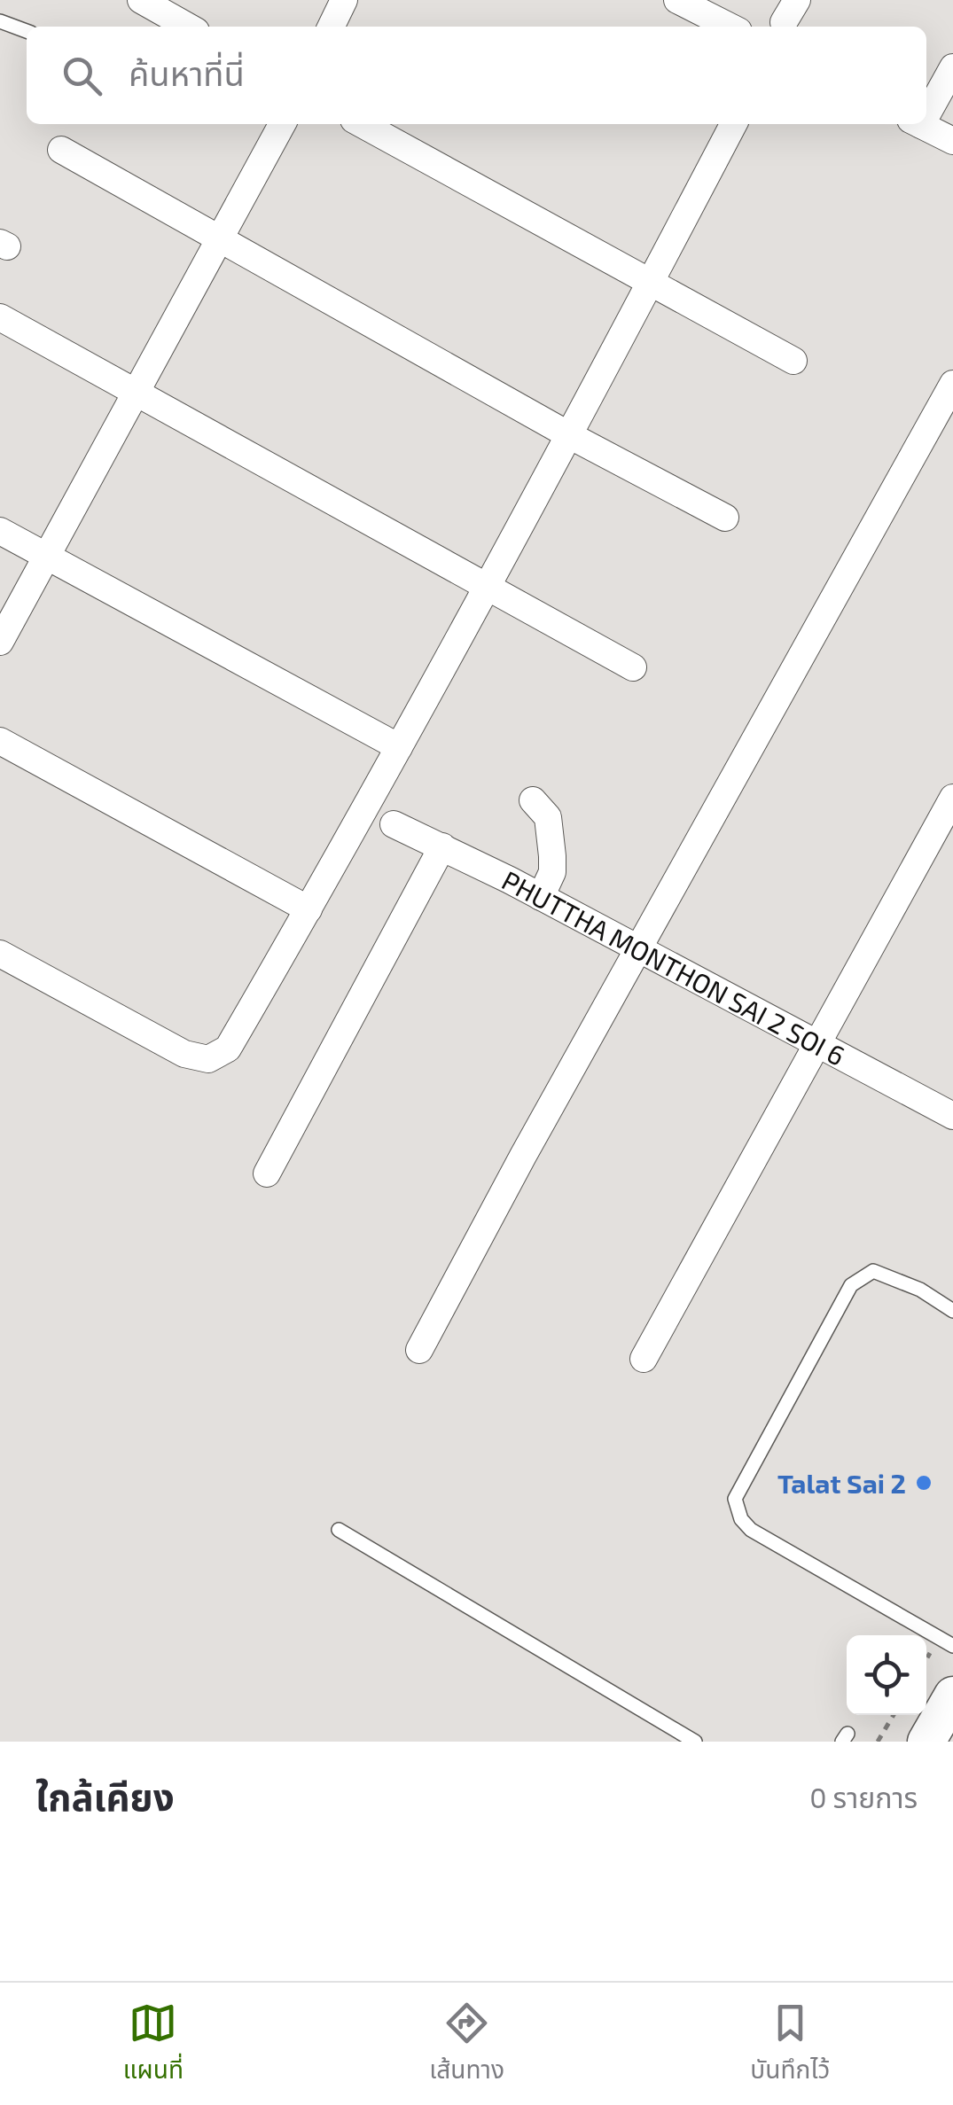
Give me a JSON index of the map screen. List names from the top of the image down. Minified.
{"streets":{"street":["PHUTTHA MONTHON SAI 2 SOI 6"]},"places":["Talat Sai 2"],"page":{"search":"ค้นหาที่นี่","heading":["ใกล้เคียง","0 รายการ"],"nav":["แผนที่","เส้นทาง","บันทึกไว้"]}}
